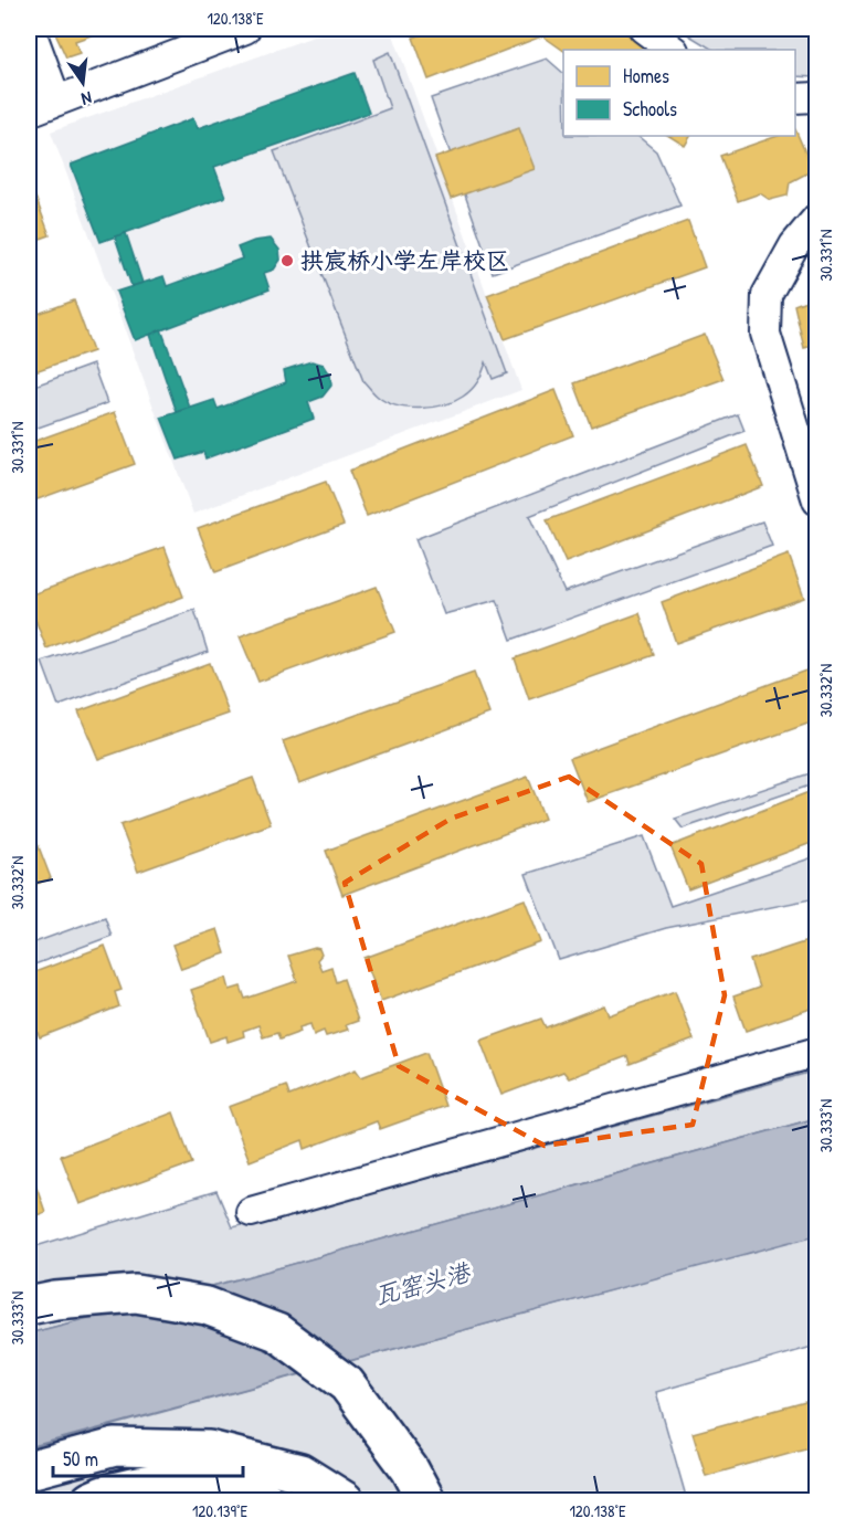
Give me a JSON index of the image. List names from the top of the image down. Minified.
{"water":["瓦窑头港"],"places":["拱宸桥小学左岸校区"],"legend":["Homes","Schools"],"scale_bar":"50 m","north":"bottom","coordinates":["120.138°E","30.331°N","30.332°N","30.333°N","120.139°E"]}
